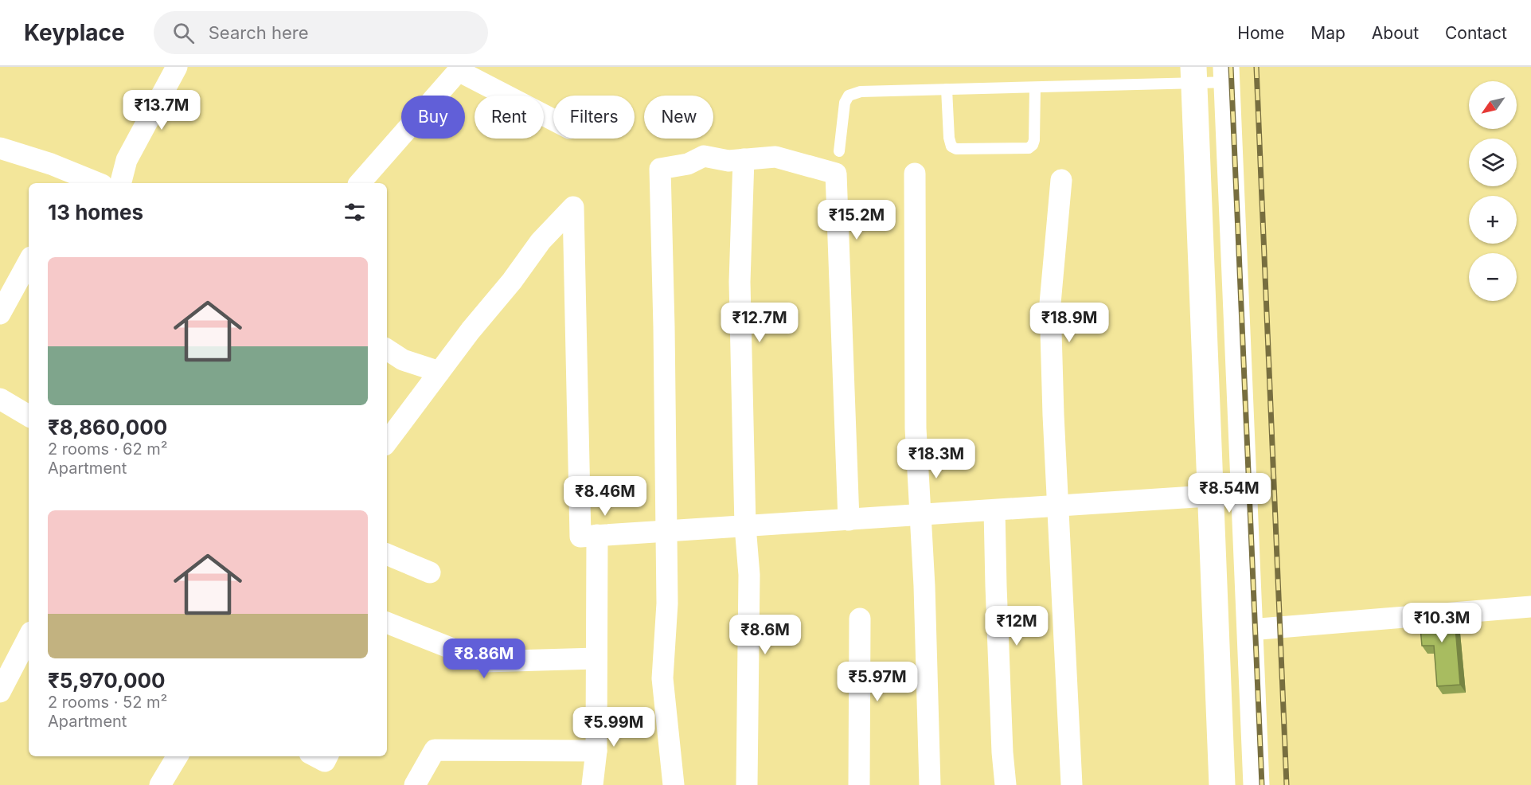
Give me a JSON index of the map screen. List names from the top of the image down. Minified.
{"north":"bottom left","page":{"header":"Keyplace","search":"Search here","nav":["Home","Map","About","Contact"],"map_buttons":["+","−"],"price":["₹13.7M","₹15.2M","₹12.7M","₹18.9M","₹18.3M","₹8.54M","₹8.46M","₹10.3M","₹12M","₹8.6M","₹8.86M","₹5.97M","₹5.99M"],"chip":["Buy","Rent","Filters","New"],"heading":"13 homes","list":[{"name":"₹8,860,000","note":"2 rooms · 62 m² · Apartment"},{"name":"₹5,970,000","note":"2 rooms · 52 m² · Apartment"}]}}
